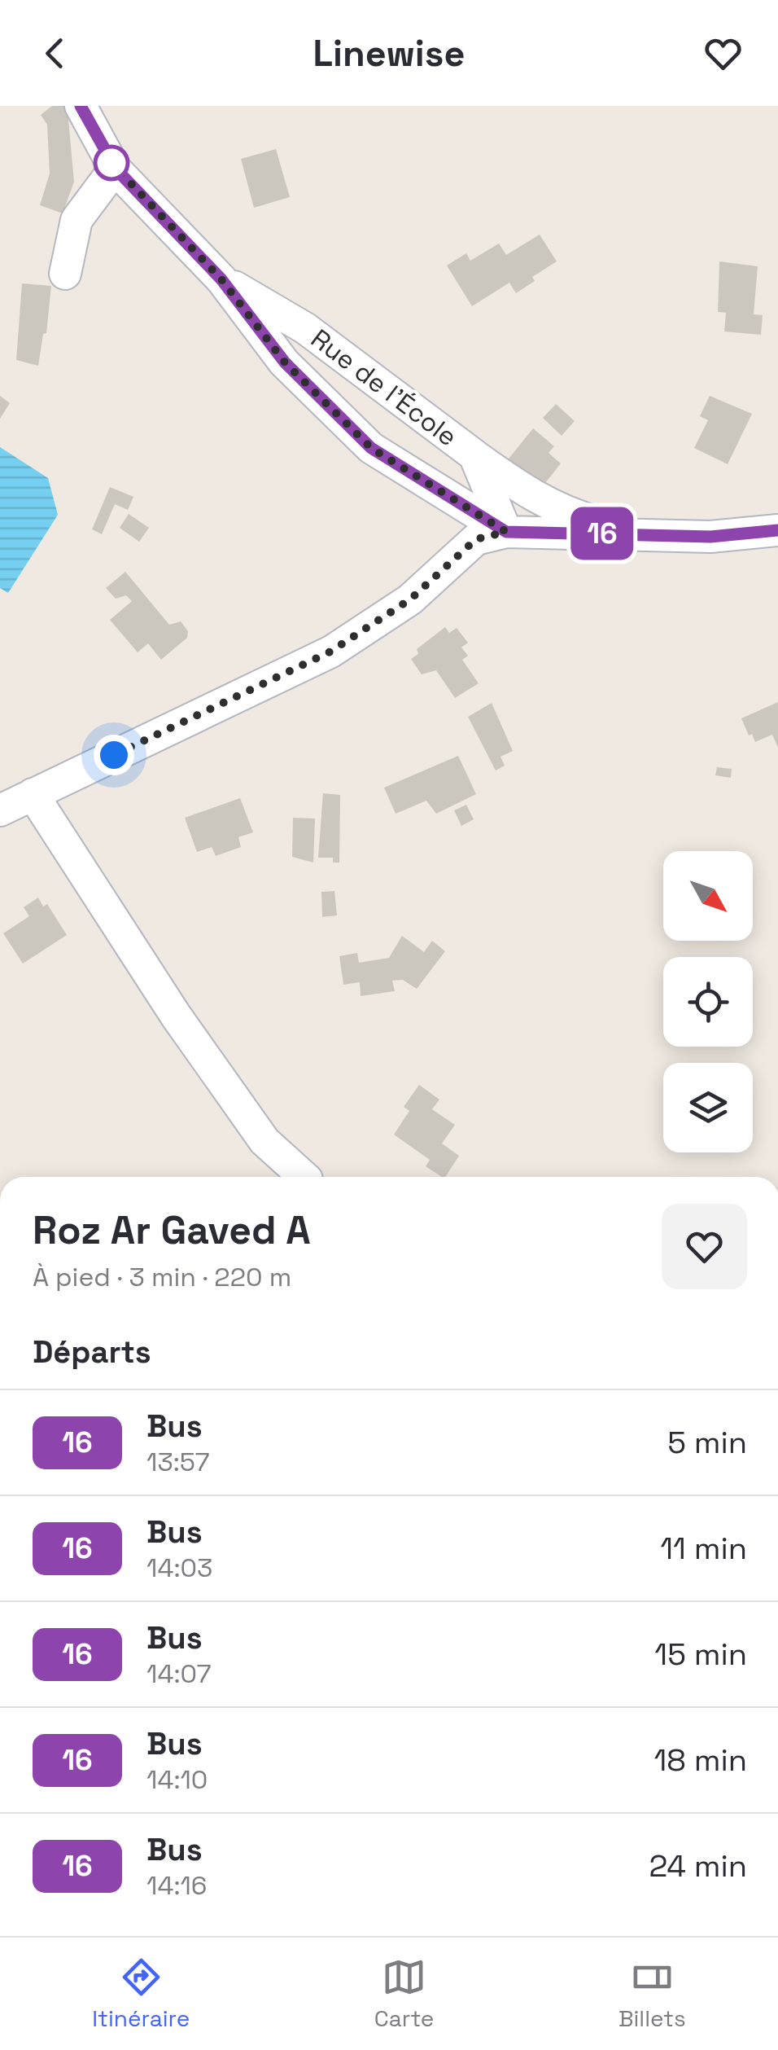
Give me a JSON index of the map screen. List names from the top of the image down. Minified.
{"streets":{"street":["Rue de l'École"]},"lines":["bus line 16"],"north":"bottom right","page":{"header":"Linewise","on_map":"16","heading":[["Roz Ar Gaved A","À pied · 3 min · 220 m"],"Départs"],"list":[{"mark":"16","name":"Bus","note":"13:57","value":"5 min"},{"mark":"16","name":"Bus","note":"14:03","value":"11 min"},{"mark":"16","name":"Bus","note":"14:07","value":"15 min"},{"mark":"16","name":"Bus","note":"14:10","value":"18 min"},{"mark":"16","name":"Bus","note":"14:16","value":"24 min"}],"tabs":["Itinéraire","Carte","Billets"]}}
